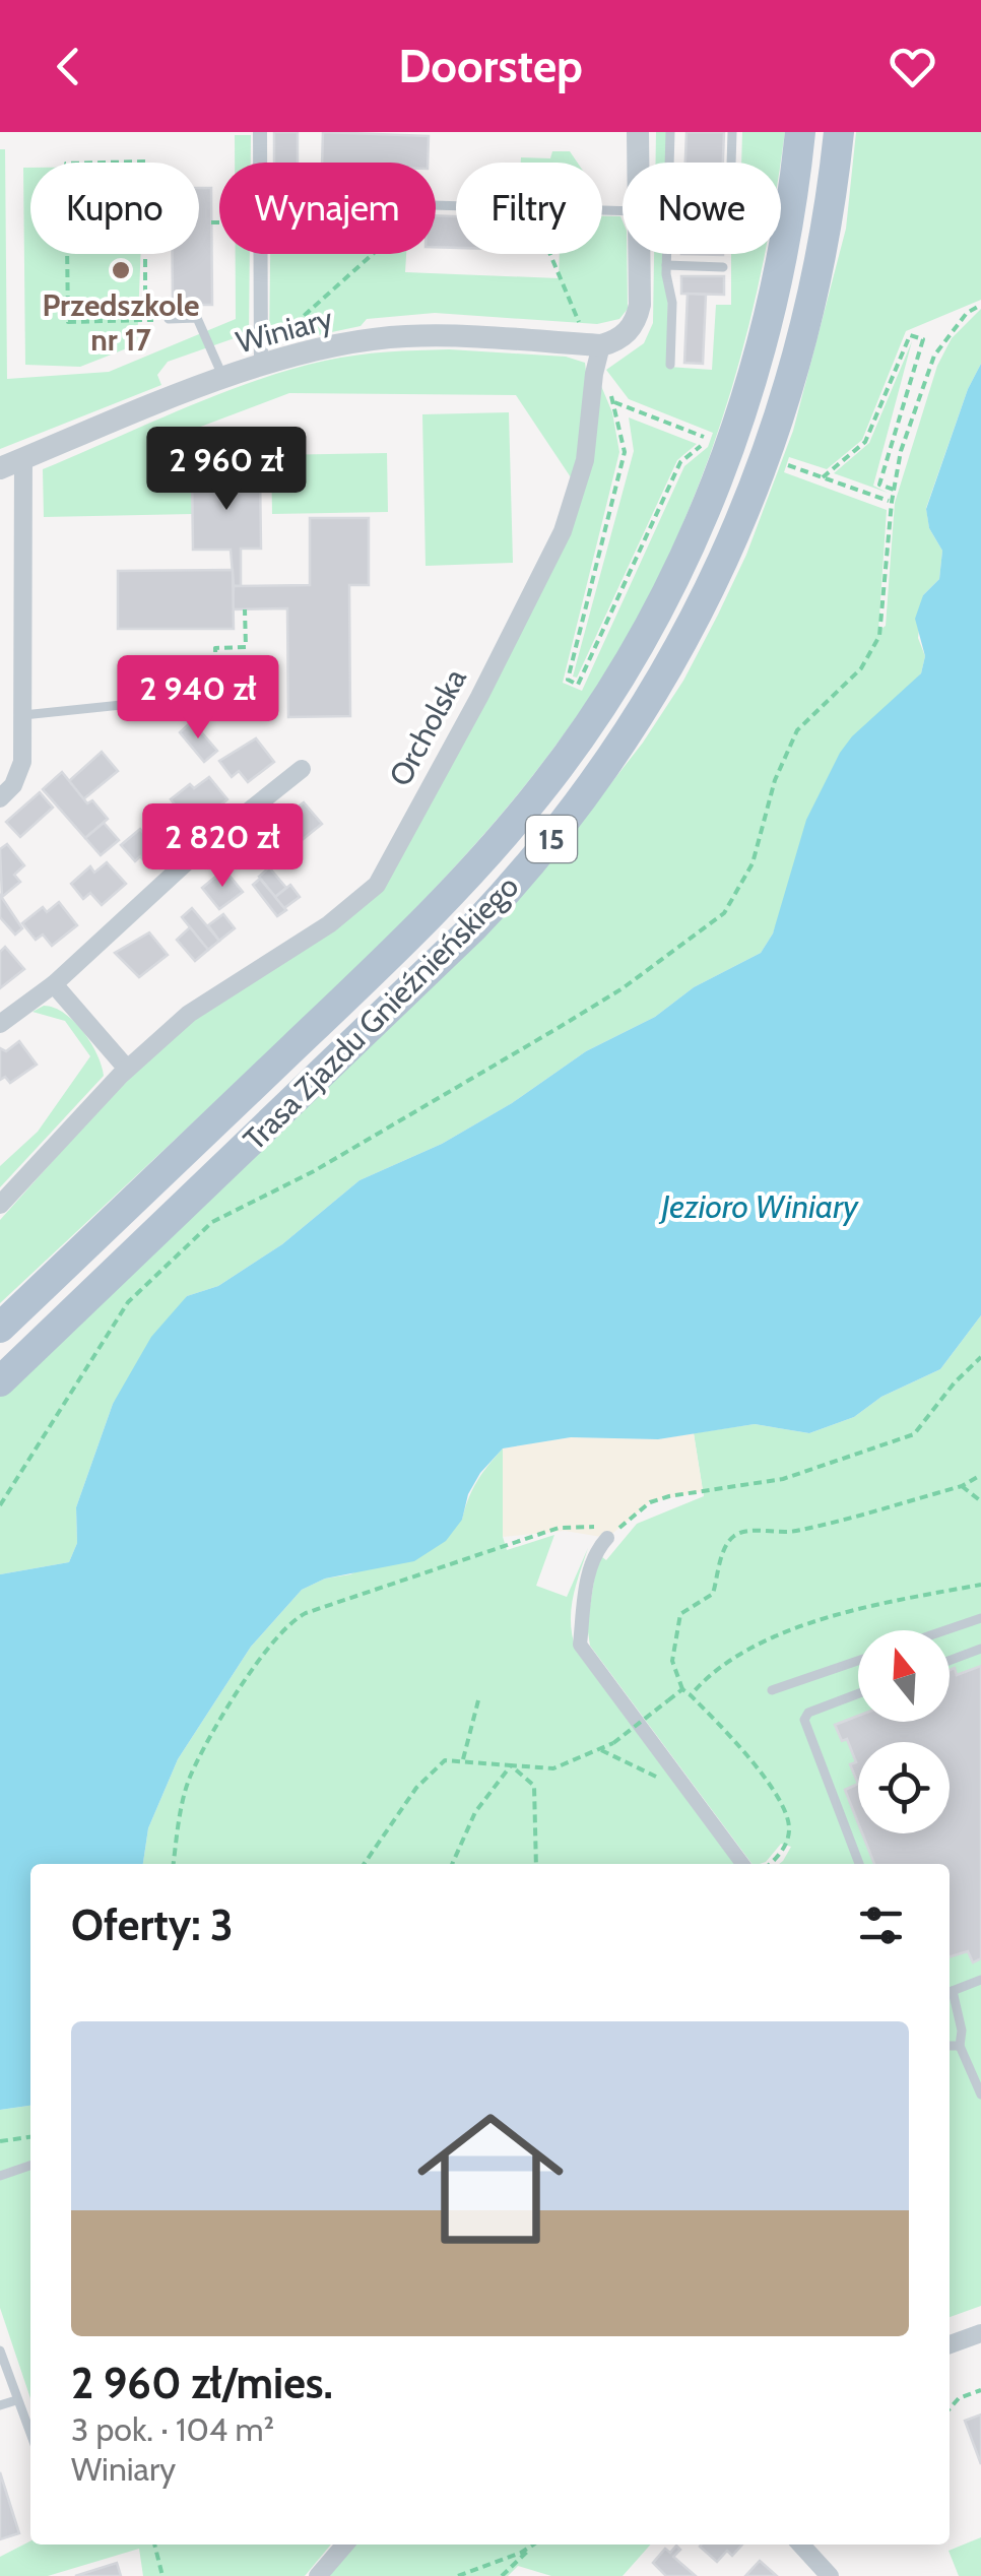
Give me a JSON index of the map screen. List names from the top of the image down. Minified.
{"streets":{"main road":["15","Trasa Zjazdu Gnieźnieńskiego"],"street":["Winiary","Orcholska"]},"crossings":[["Winiary","Orcholska"]],"water":["Jezioro Winiary"],"places":["Przedszkole nr 17"],"north":"top","page":{"header":"Doorstep","chip":["Kupno","Wynajem","Filtry","Nowe"],"price":["2 960 zł","2 940 zł","2 820 zł"],"heading":"Oferty: 3","list":[{"name":"2 960 zł/mies.","note":"3 pok. · 104 m² · Winiary"}]}}
